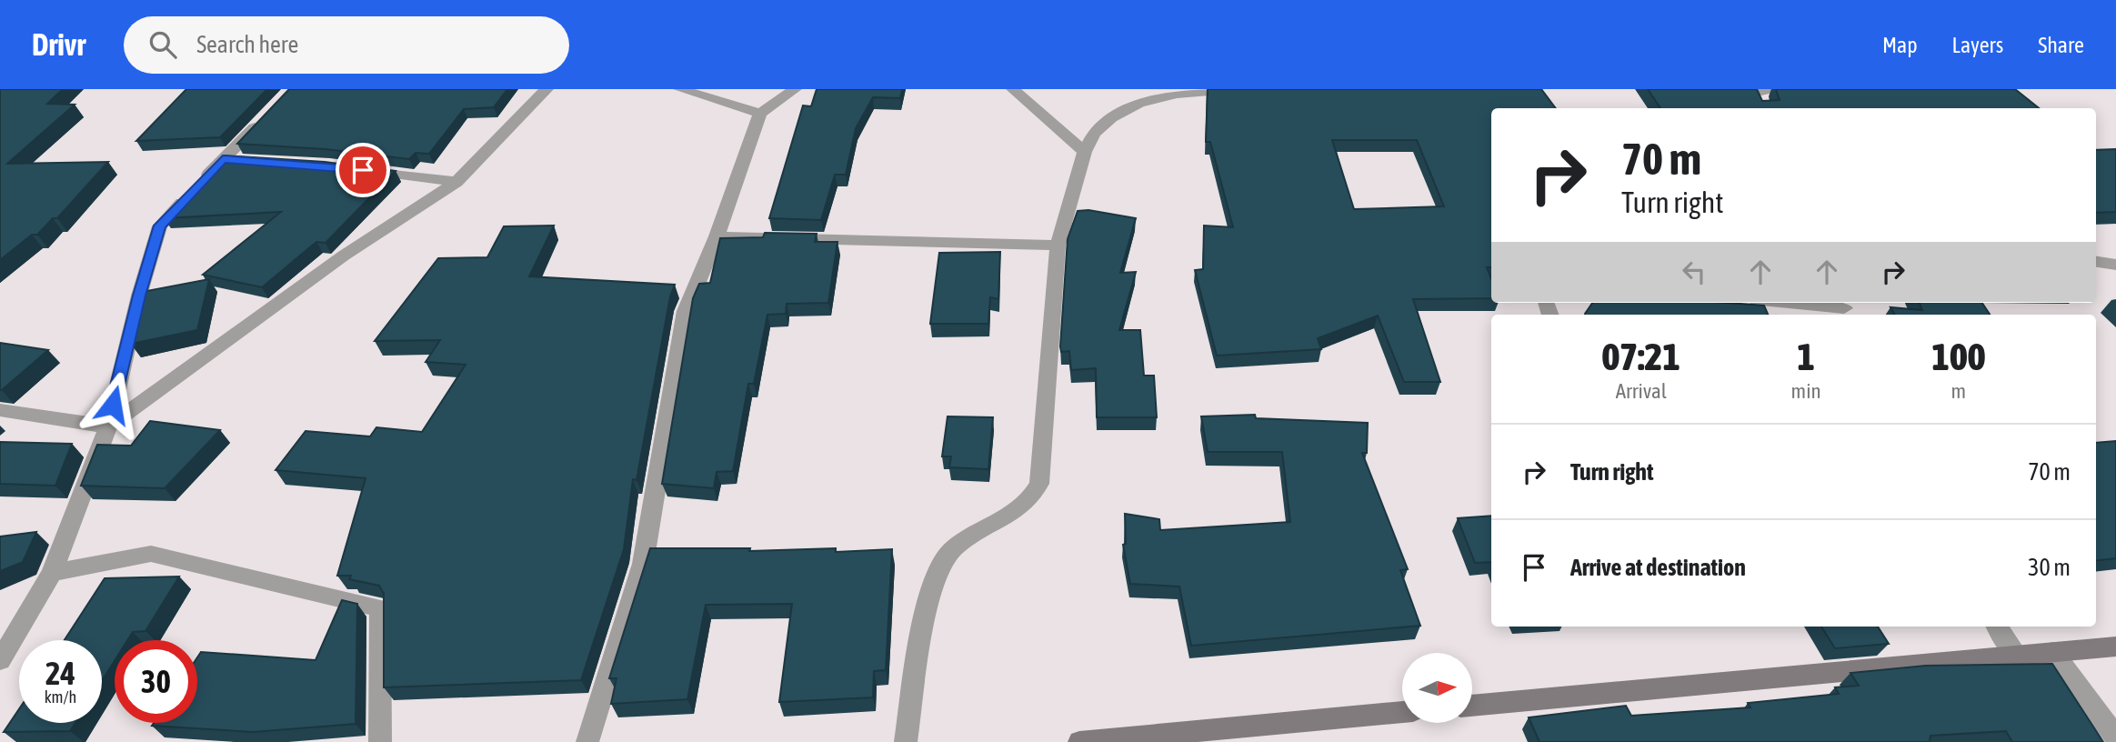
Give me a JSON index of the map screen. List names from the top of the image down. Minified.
{"north":"right","page":{"header":"Drivr","search":"Search here","nav":["Map","Layers","Share"],"turn":["70 m","Turn right"],"eta":["07:21","Arrival","1","min","100","m"],"list":[{"name":"Turn right","value":"70 m"},{"name":"Arrive at destination","value":"30 m"}],"speed":"24 km/h","limit":"30"}}
